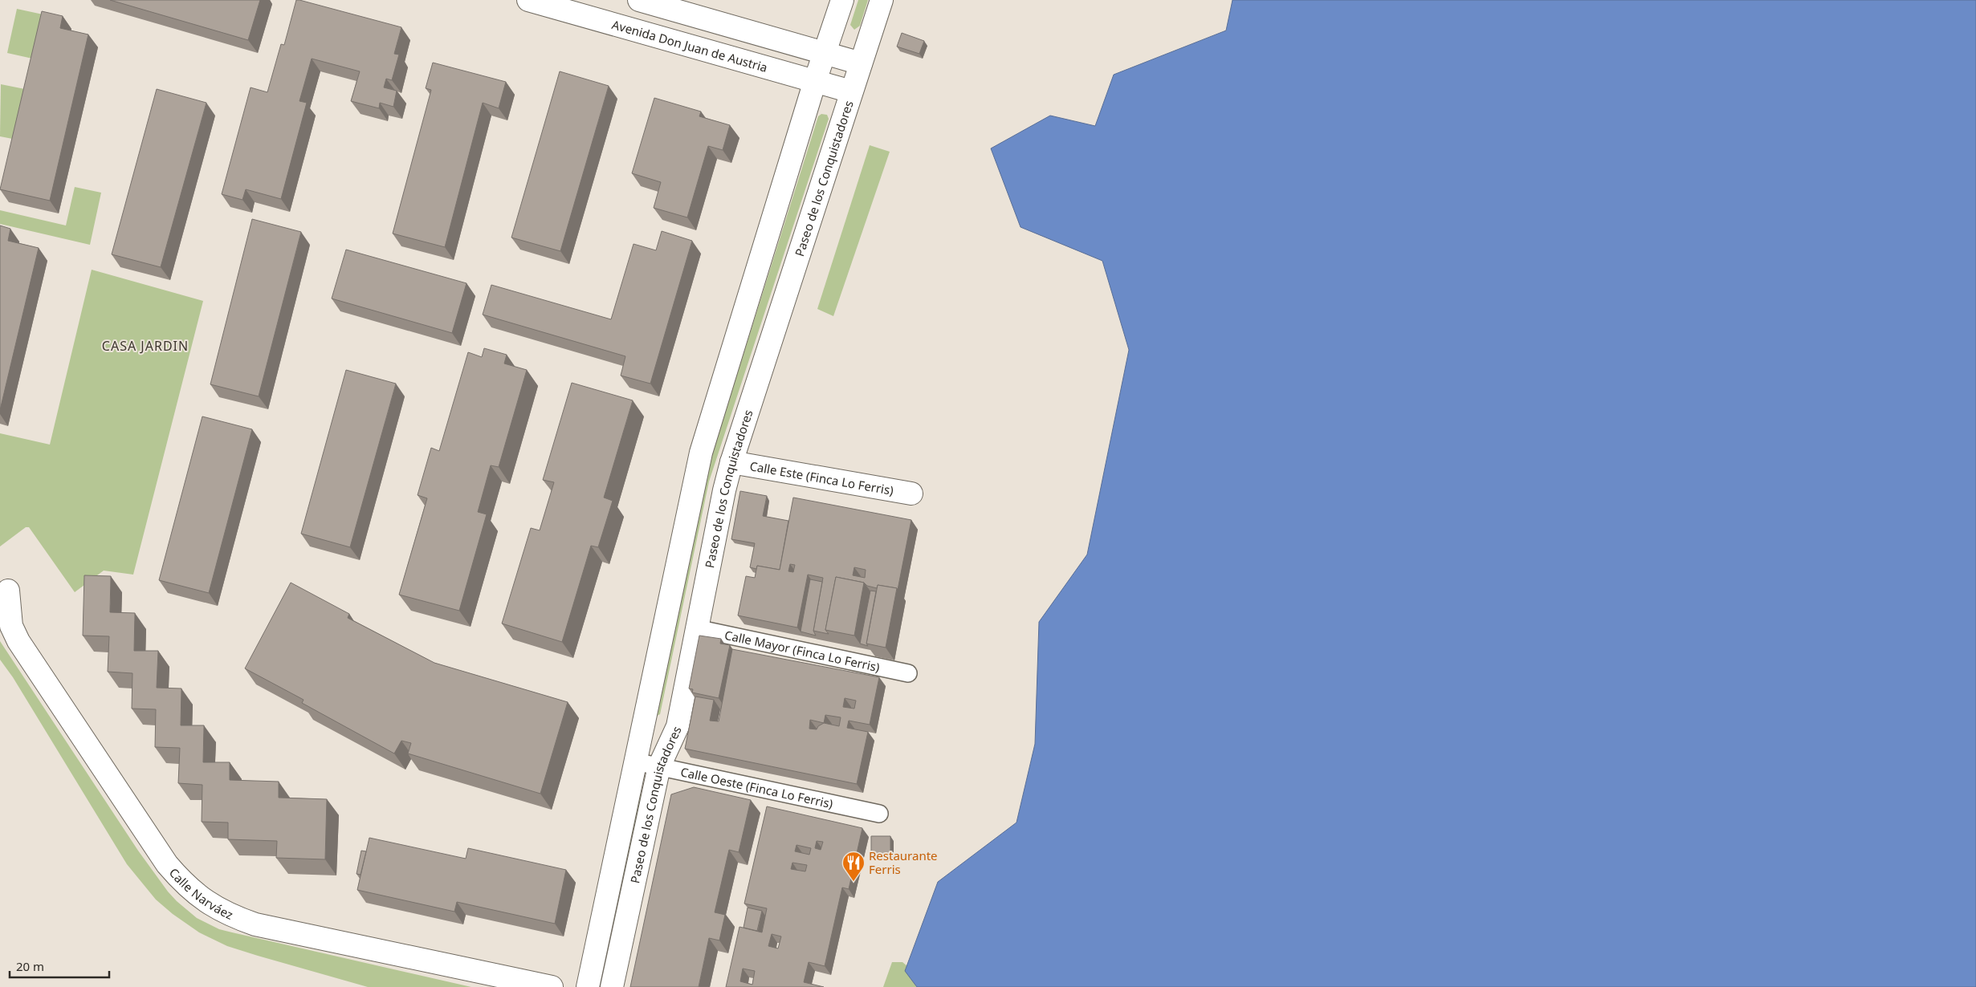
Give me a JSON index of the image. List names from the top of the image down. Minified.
{"streets":{"street":["Avenida Don Juan de Austria","Paseo de los Conquistadores","Calle Este (Finca Lo Ferris)","Calle Narváez"],"lane":["Calle Mayor (Finca Lo Ferris)","Calle Oeste (Finca Lo Ferris)"]},"crossings":[["Avenida Don Juan de Austria","Paseo de los Conquistadores"],["Paseo de los Conquistadores","Calle Este (Finca Lo Ferris)"],["Paseo de los Conquistadores","Calle Mayor (Finca Lo Ferris)"],["Paseo de los Conquistadores","Calle Oeste (Finca Lo Ferris)"]],"districts":["CASA JARDIN"],"places":{"restaurant":["Restaurante Ferris"]},"scale_bar":"20 m"}
